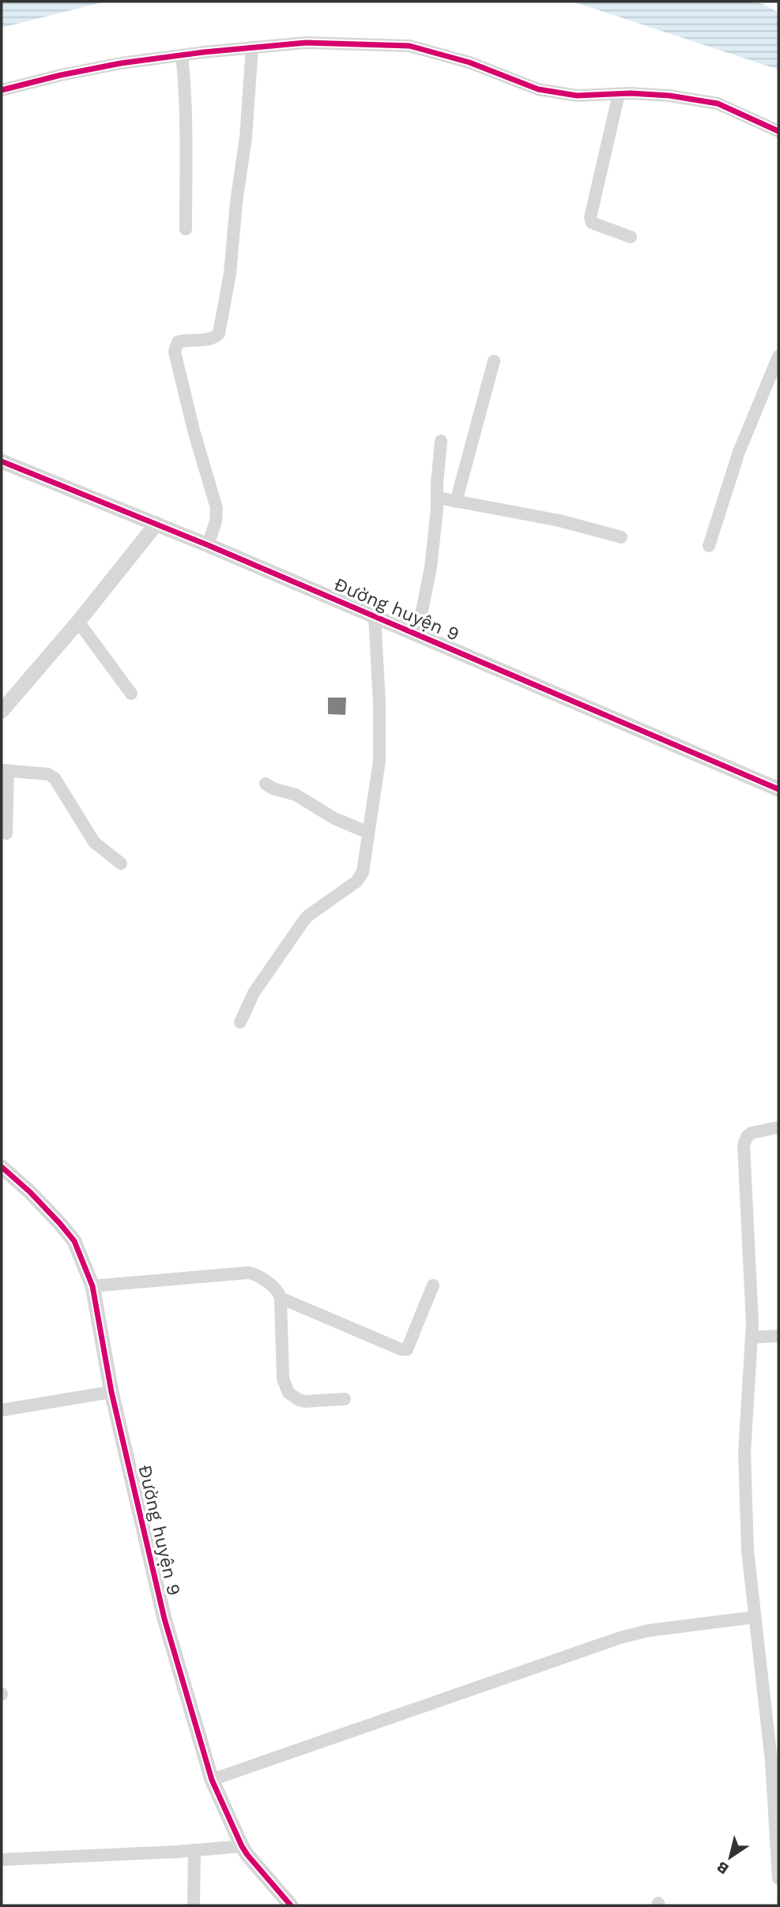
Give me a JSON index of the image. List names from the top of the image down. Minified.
{"streets":{"street":["Đường huyện 9"]},"north":"bottom left"}
